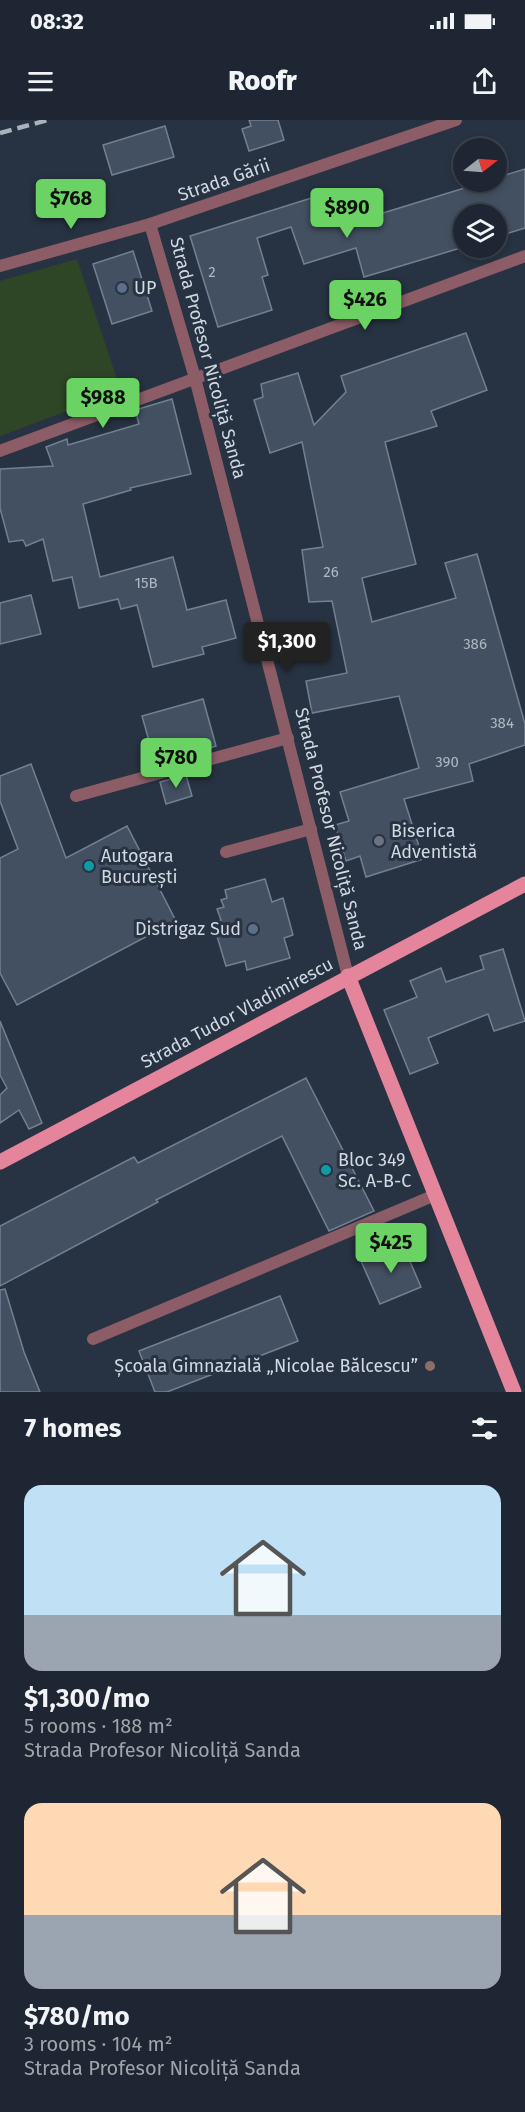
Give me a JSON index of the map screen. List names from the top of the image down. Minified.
{"streets":{"main road":["Strada Profesor Nicoliță Sanda","Strada Tudor Vladimirescu"],"street":["Strada Gării"]},"crossings":[["Strada Gării","Strada Profesor Nicoliță Sanda"],["Strada Profesor Nicoliță Sanda","Strada Tudor Vladimirescu"]],"places":["UP","Biserica Adventistă","Autogara București","Distrigaz Sud","Bloc 349 Sc. A-B-C","Școala Gimnazială „Nicolae Bălcescu”"],"house_numbers":["2","26","15B","386","384","390"],"north":"right","page":{"status":"08:32","header":"Roofr","price":["$768","$890","$426","$988","$1,300","$780","$425"],"heading":"7 homes","list":[{"name":"$1,300/mo","note":"5 rooms · 188 m² · Strada Profesor Nicoliță Sanda"},{"name":"$780/mo","note":"3 rooms · 104 m² · Strada Profesor Nicoliță Sanda"}]}}
